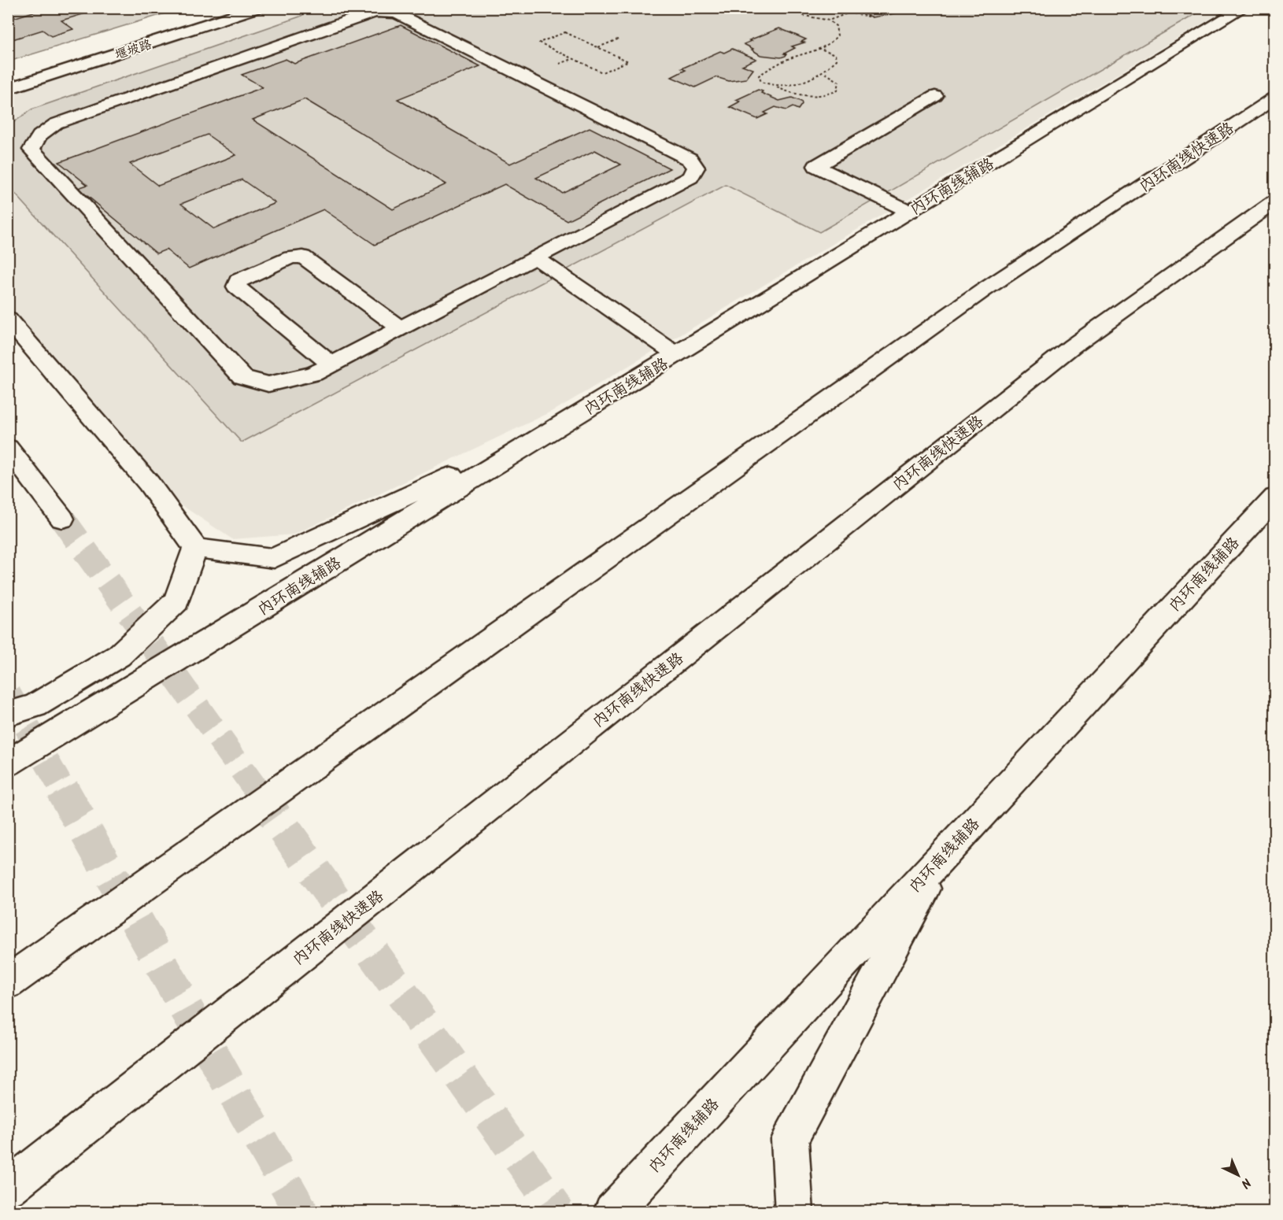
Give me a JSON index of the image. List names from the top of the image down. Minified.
{"streets":{"main road":["堰坡路","内环南线快速路","内环南线辅路"]},"north":"bottom right"}
